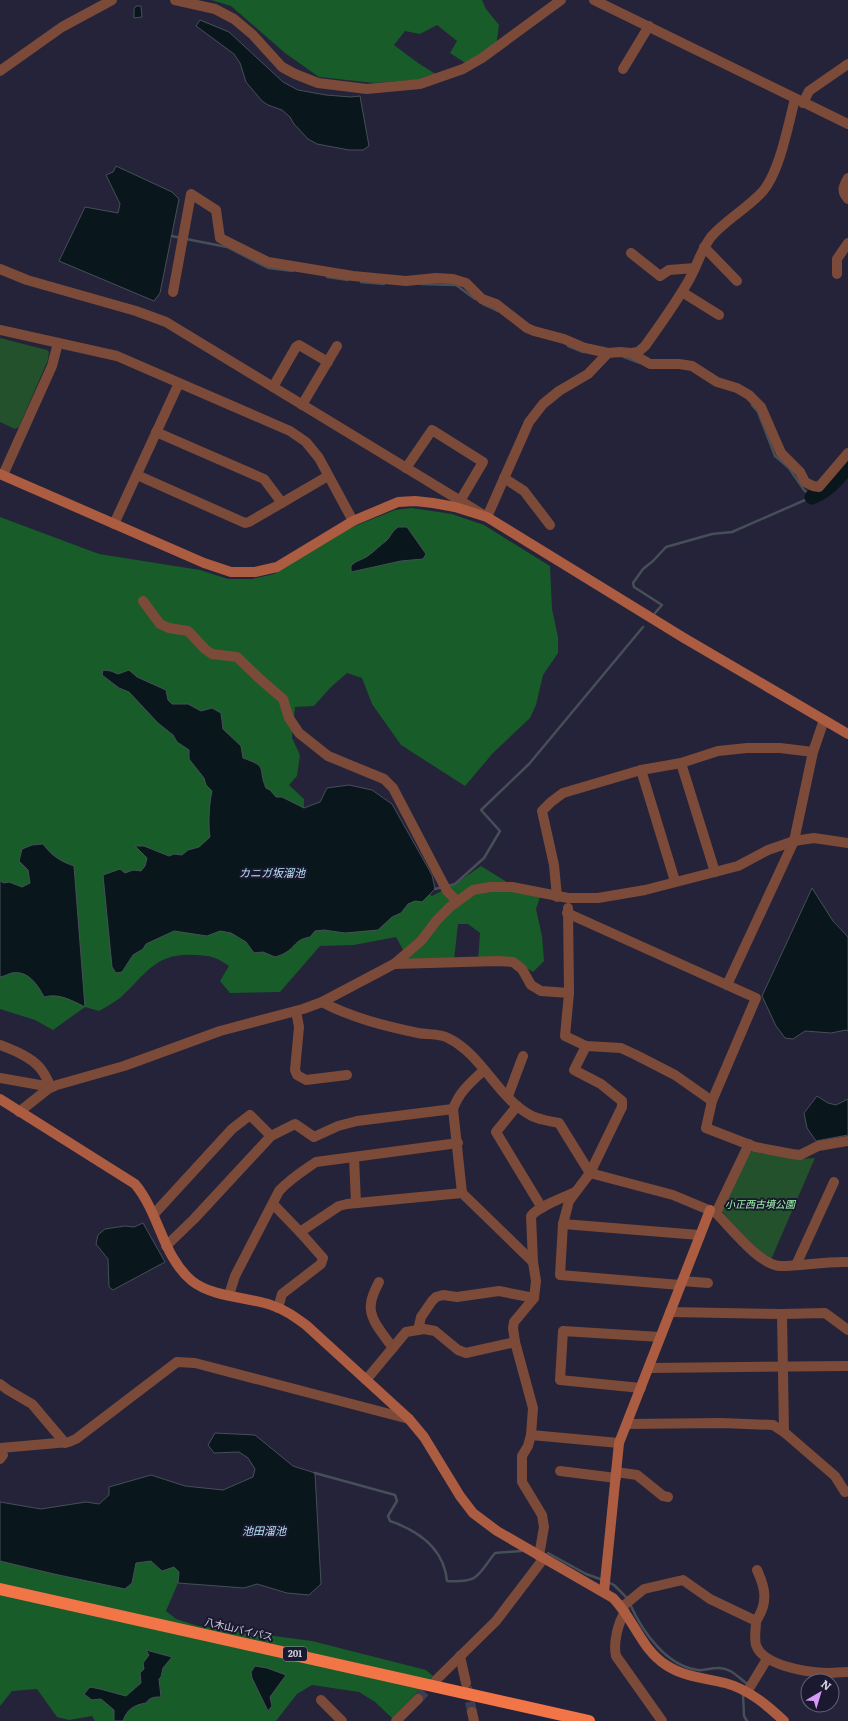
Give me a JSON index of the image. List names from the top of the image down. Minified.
{"streets":{"highway":["八木山バイパス","201"]},"water":["カニガ坂溜池","池田溜池"],"parks":["小正西古墳公園"],"north":"top right"}
